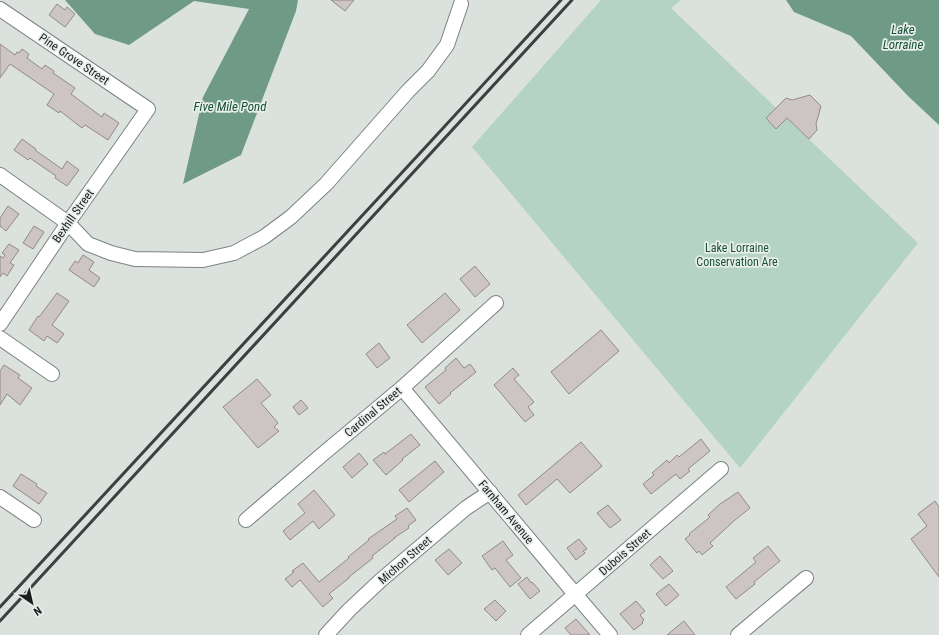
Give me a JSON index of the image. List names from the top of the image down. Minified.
{"streets":{"street":["Pine Grove Street","Bexhill Street","Cardinal Street","Farnham Avenue","Dubois Street","Michon Street"]},"crossings":[["Pine Grove Street","Bexhill Street"],["Cardinal Street","Farnham Avenue"],["Farnham Avenue","Dubois Street"],["Farnham Avenue","Michon Street"]],"water":["Lake Lorraine","Five Mile Pond"],"parks":["Lake Lorraine Conservation Are"],"north":"bottom right"}
